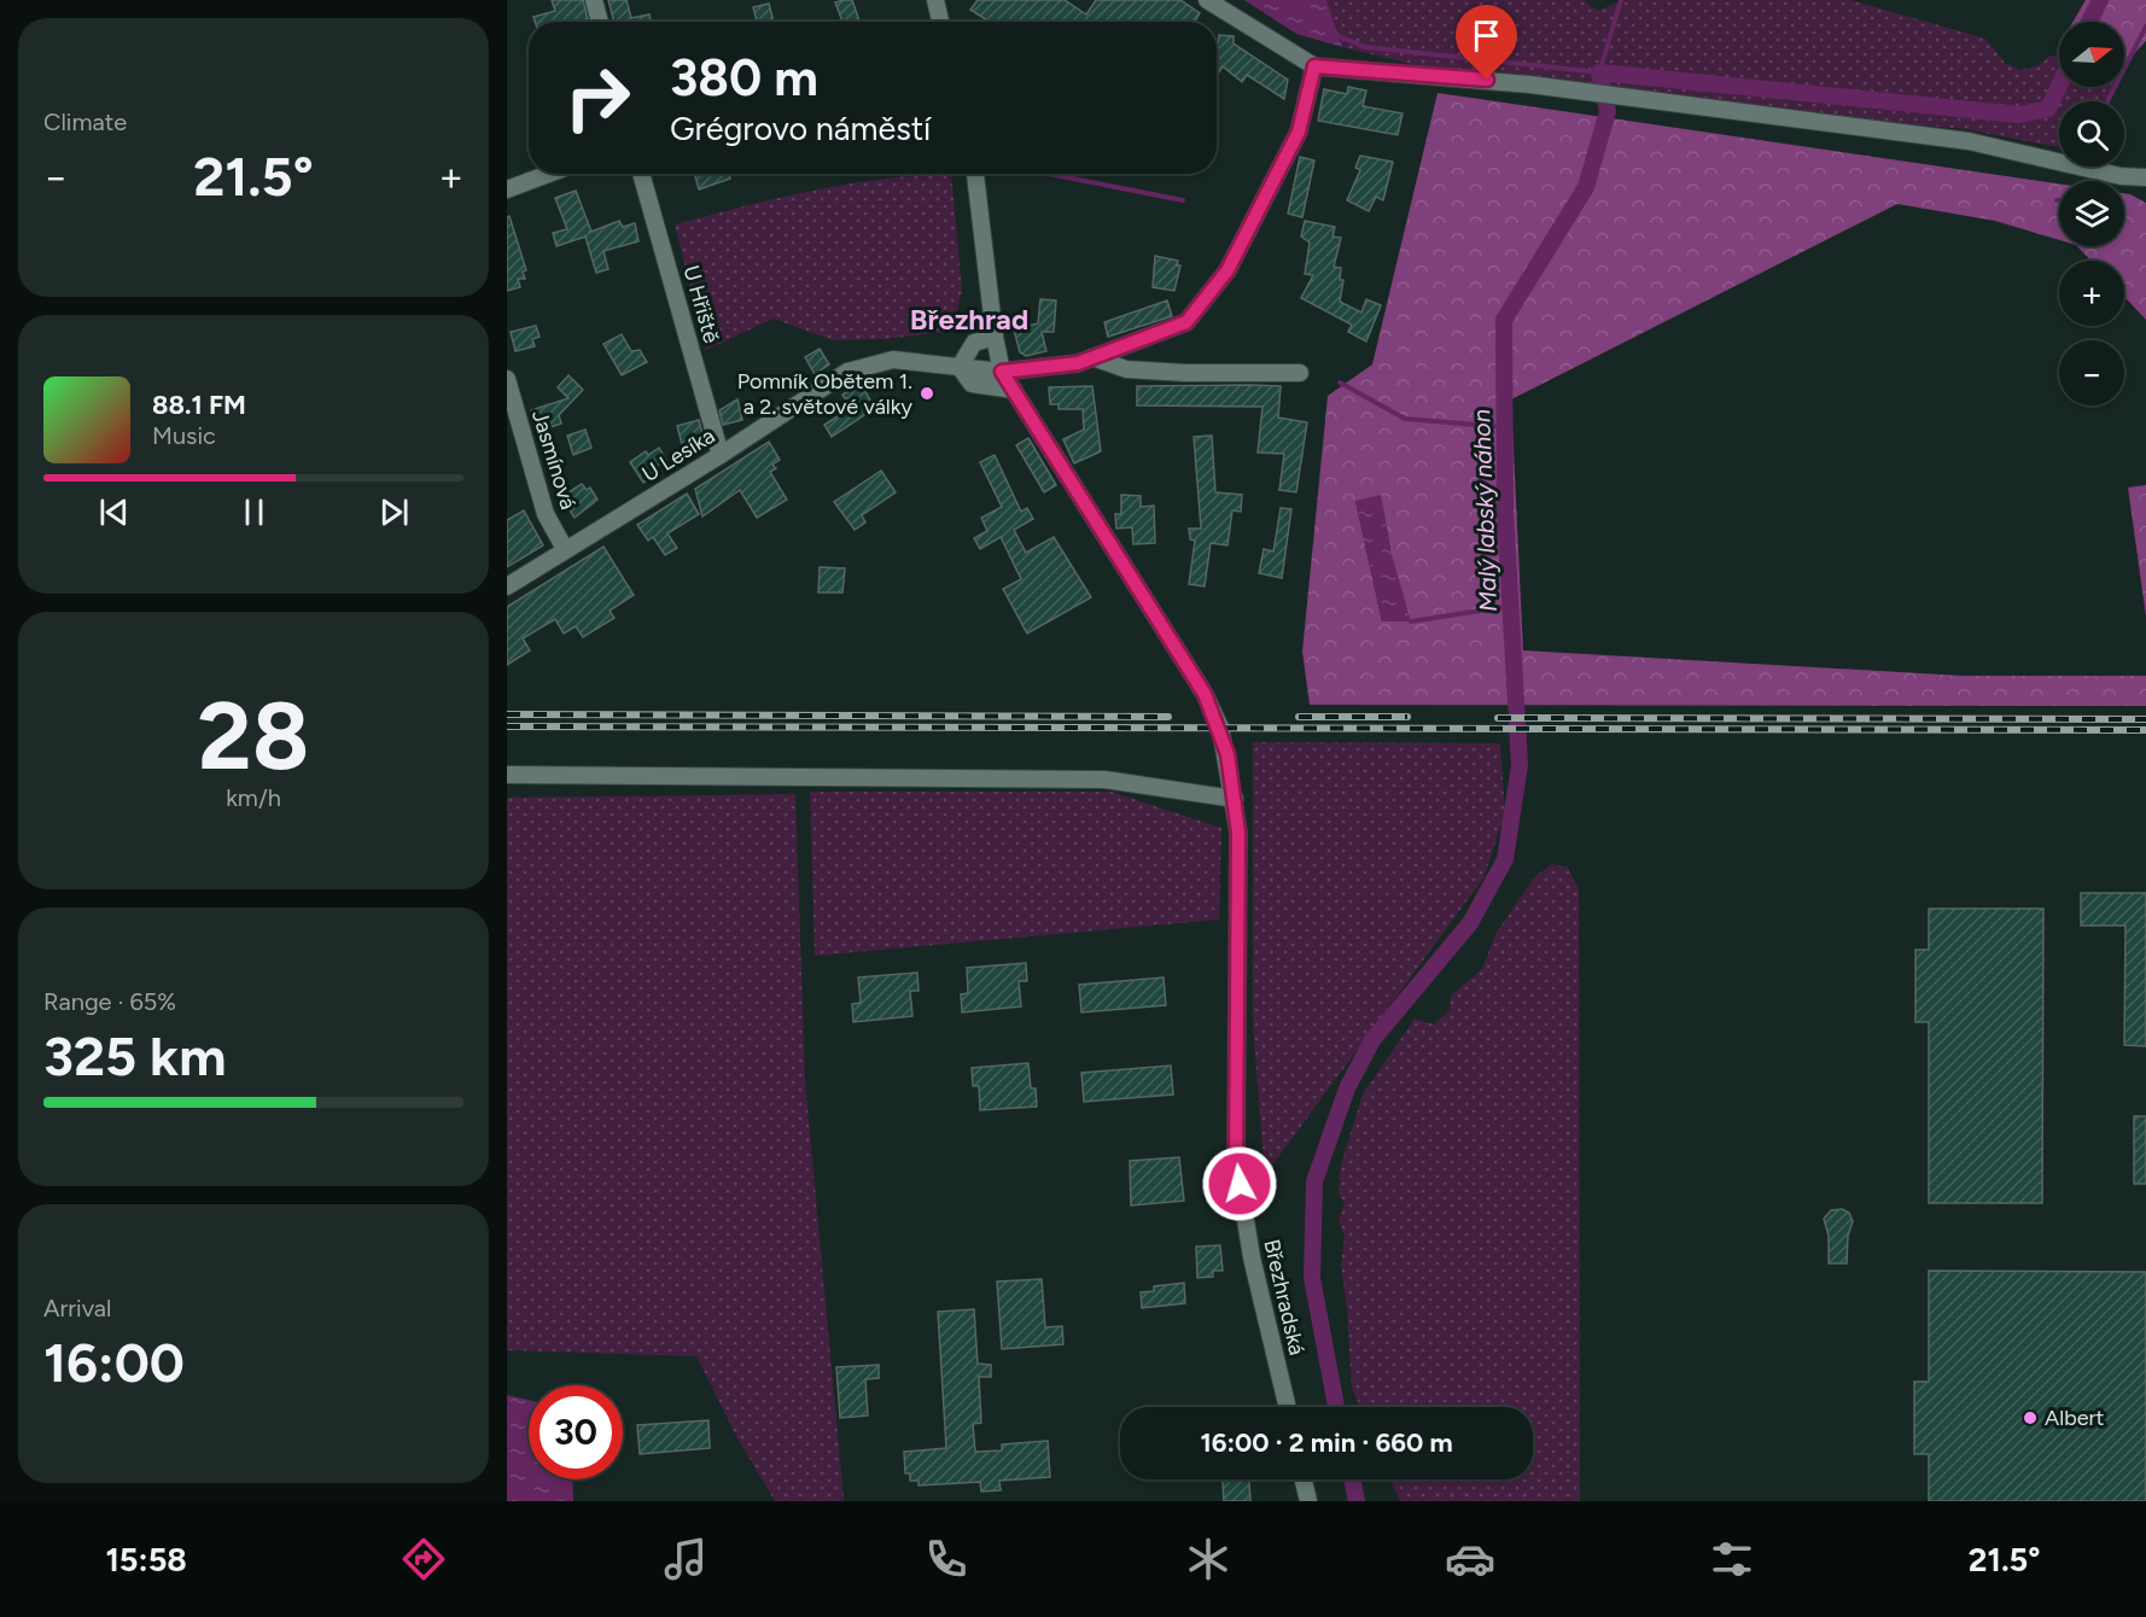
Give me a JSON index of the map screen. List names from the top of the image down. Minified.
{"streets":{"street":["U Hřiště","U Lesíka","Jasmínová","Březhradská"]},"crossings":[["U Hřiště","U Lesíka"],["U Lesíka","Jasmínová"],["U Lesíka","Březhradská"]],"districts":["Březhrad"],"water":["Malý labský náhon"],"places":["Pomník Obětem 1. a 2. světové války","Albert"],"north":"right","page":{"tile":["Climate",["28","km/h"],["Range · 65%","325 km"],["Arrival","16:00"]],"map_buttons":["+","−"],"turn":["380 m","Grégrovo náměstí"],"heat":["−","21.5°","+"],"song":["88.1 FM","Music"],"limit":"30","trip":"16:00 · 2 min · 660 m","tabs":["15:58","21.5°"]}}
